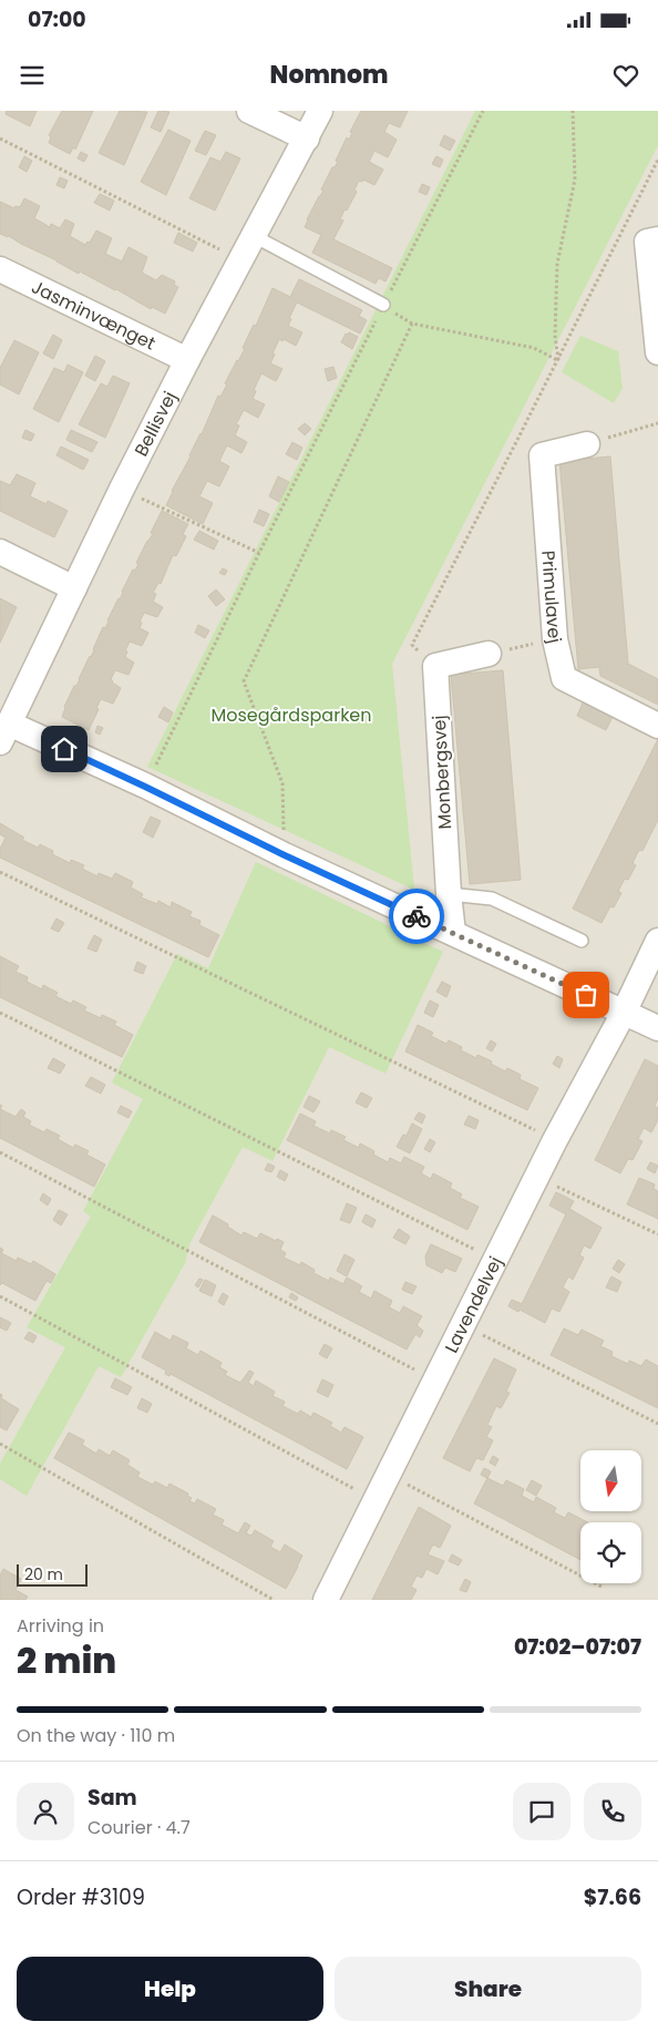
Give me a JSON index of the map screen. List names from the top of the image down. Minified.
{"streets":{"street":["Jasminvænget","Bellisvej","Primulavej","Monbergsvej","Lavendelvej"]},"crossings":[["Jasminvænget","Bellisvej"]],"parks":["Mosegårdsparken"],"scale_bar":"20 m","north":"bottom","page":{"status":"07:00","header":"Nomnom","scale":"20 m","heading":["2 min","Arriving in","07:02–07:07"],"panel":["Sam","Courier · 4.7","Order #3109","$7.66"],"bar":"On the way · 110 m","buttons":["Help","Share"]}}
